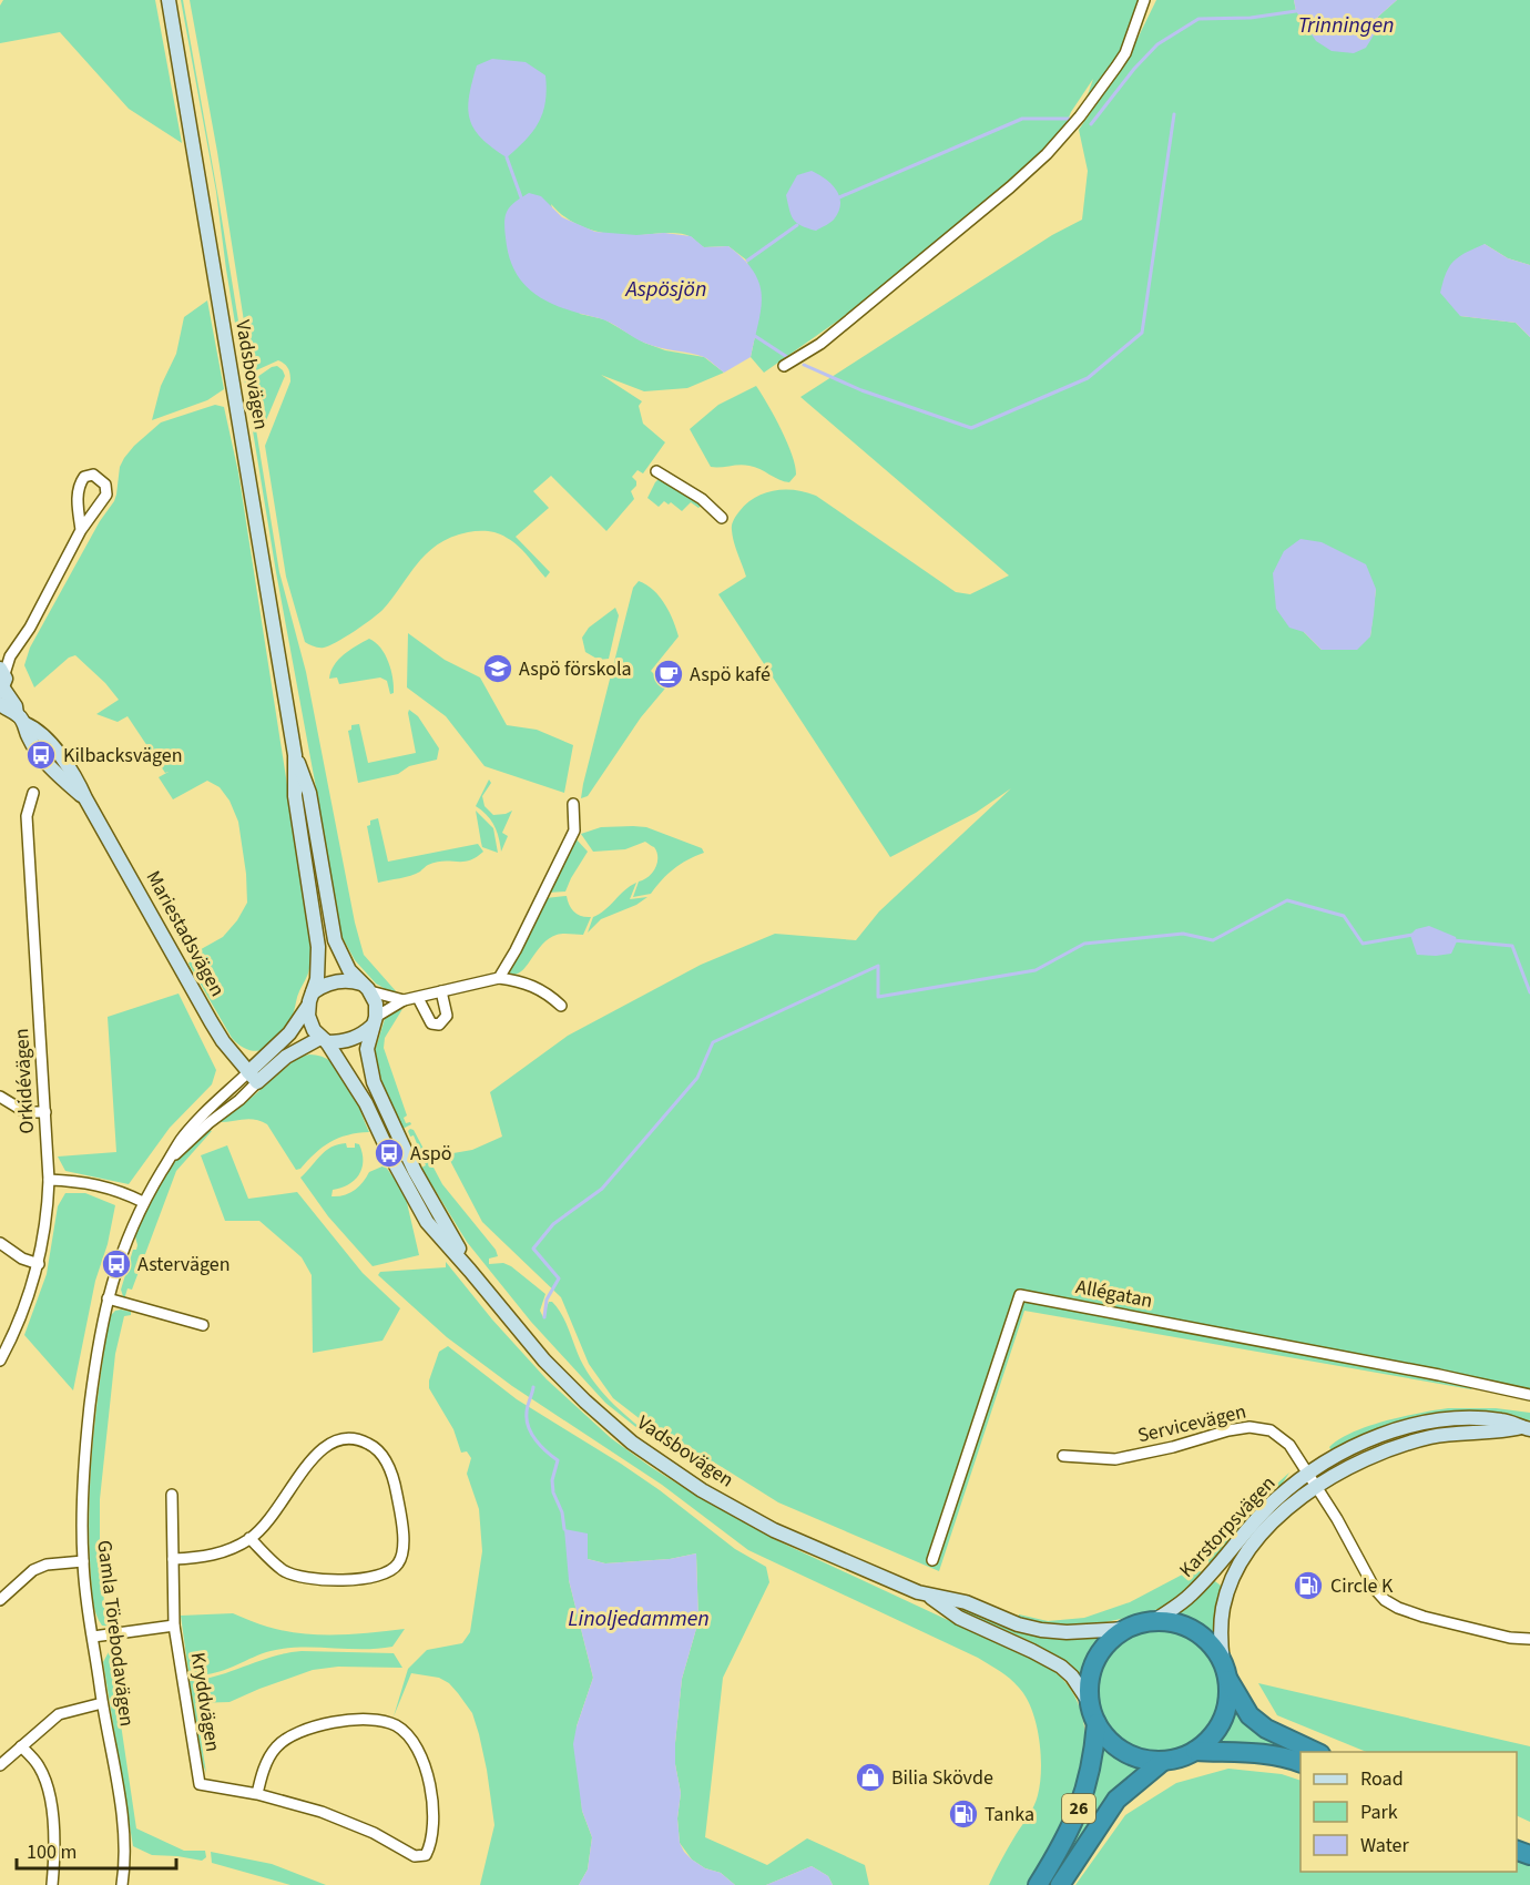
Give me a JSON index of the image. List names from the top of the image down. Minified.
{"streets":{"highway":["26"],"main road":["Vadsbovägen","Mariestadsvägen","Karstorpsvägen","Gamla Törebodavägen"],"street":["Orkidévägen","Allégatan","Servicevägen","Kryddvägen"]},"crossings":[["Vadsbovägen","Karstorpsvägen"],["Vadsbovägen","Gamla Törebodavägen"],["Vadsbovägen","26"],["Mariestadsvägen","Gamla Törebodavägen"],["Servicevägen","Karstorpsvägen"],["Karstorpsvägen","26"]],"water":["Trinningen","Aspösjön","Linoljedammen"],"places":{"school or university":["Aspö förskola"],"cafe":["Aspö kafé"],"bus stop":["Kilbacksvägen","Aspö","Astervägen"],"fuel station":["Circle K","Tanka"],"shop":["Bilia Skövde"]},"legend":["Road","Park","Water"],"scale_bar":"100 m"}
